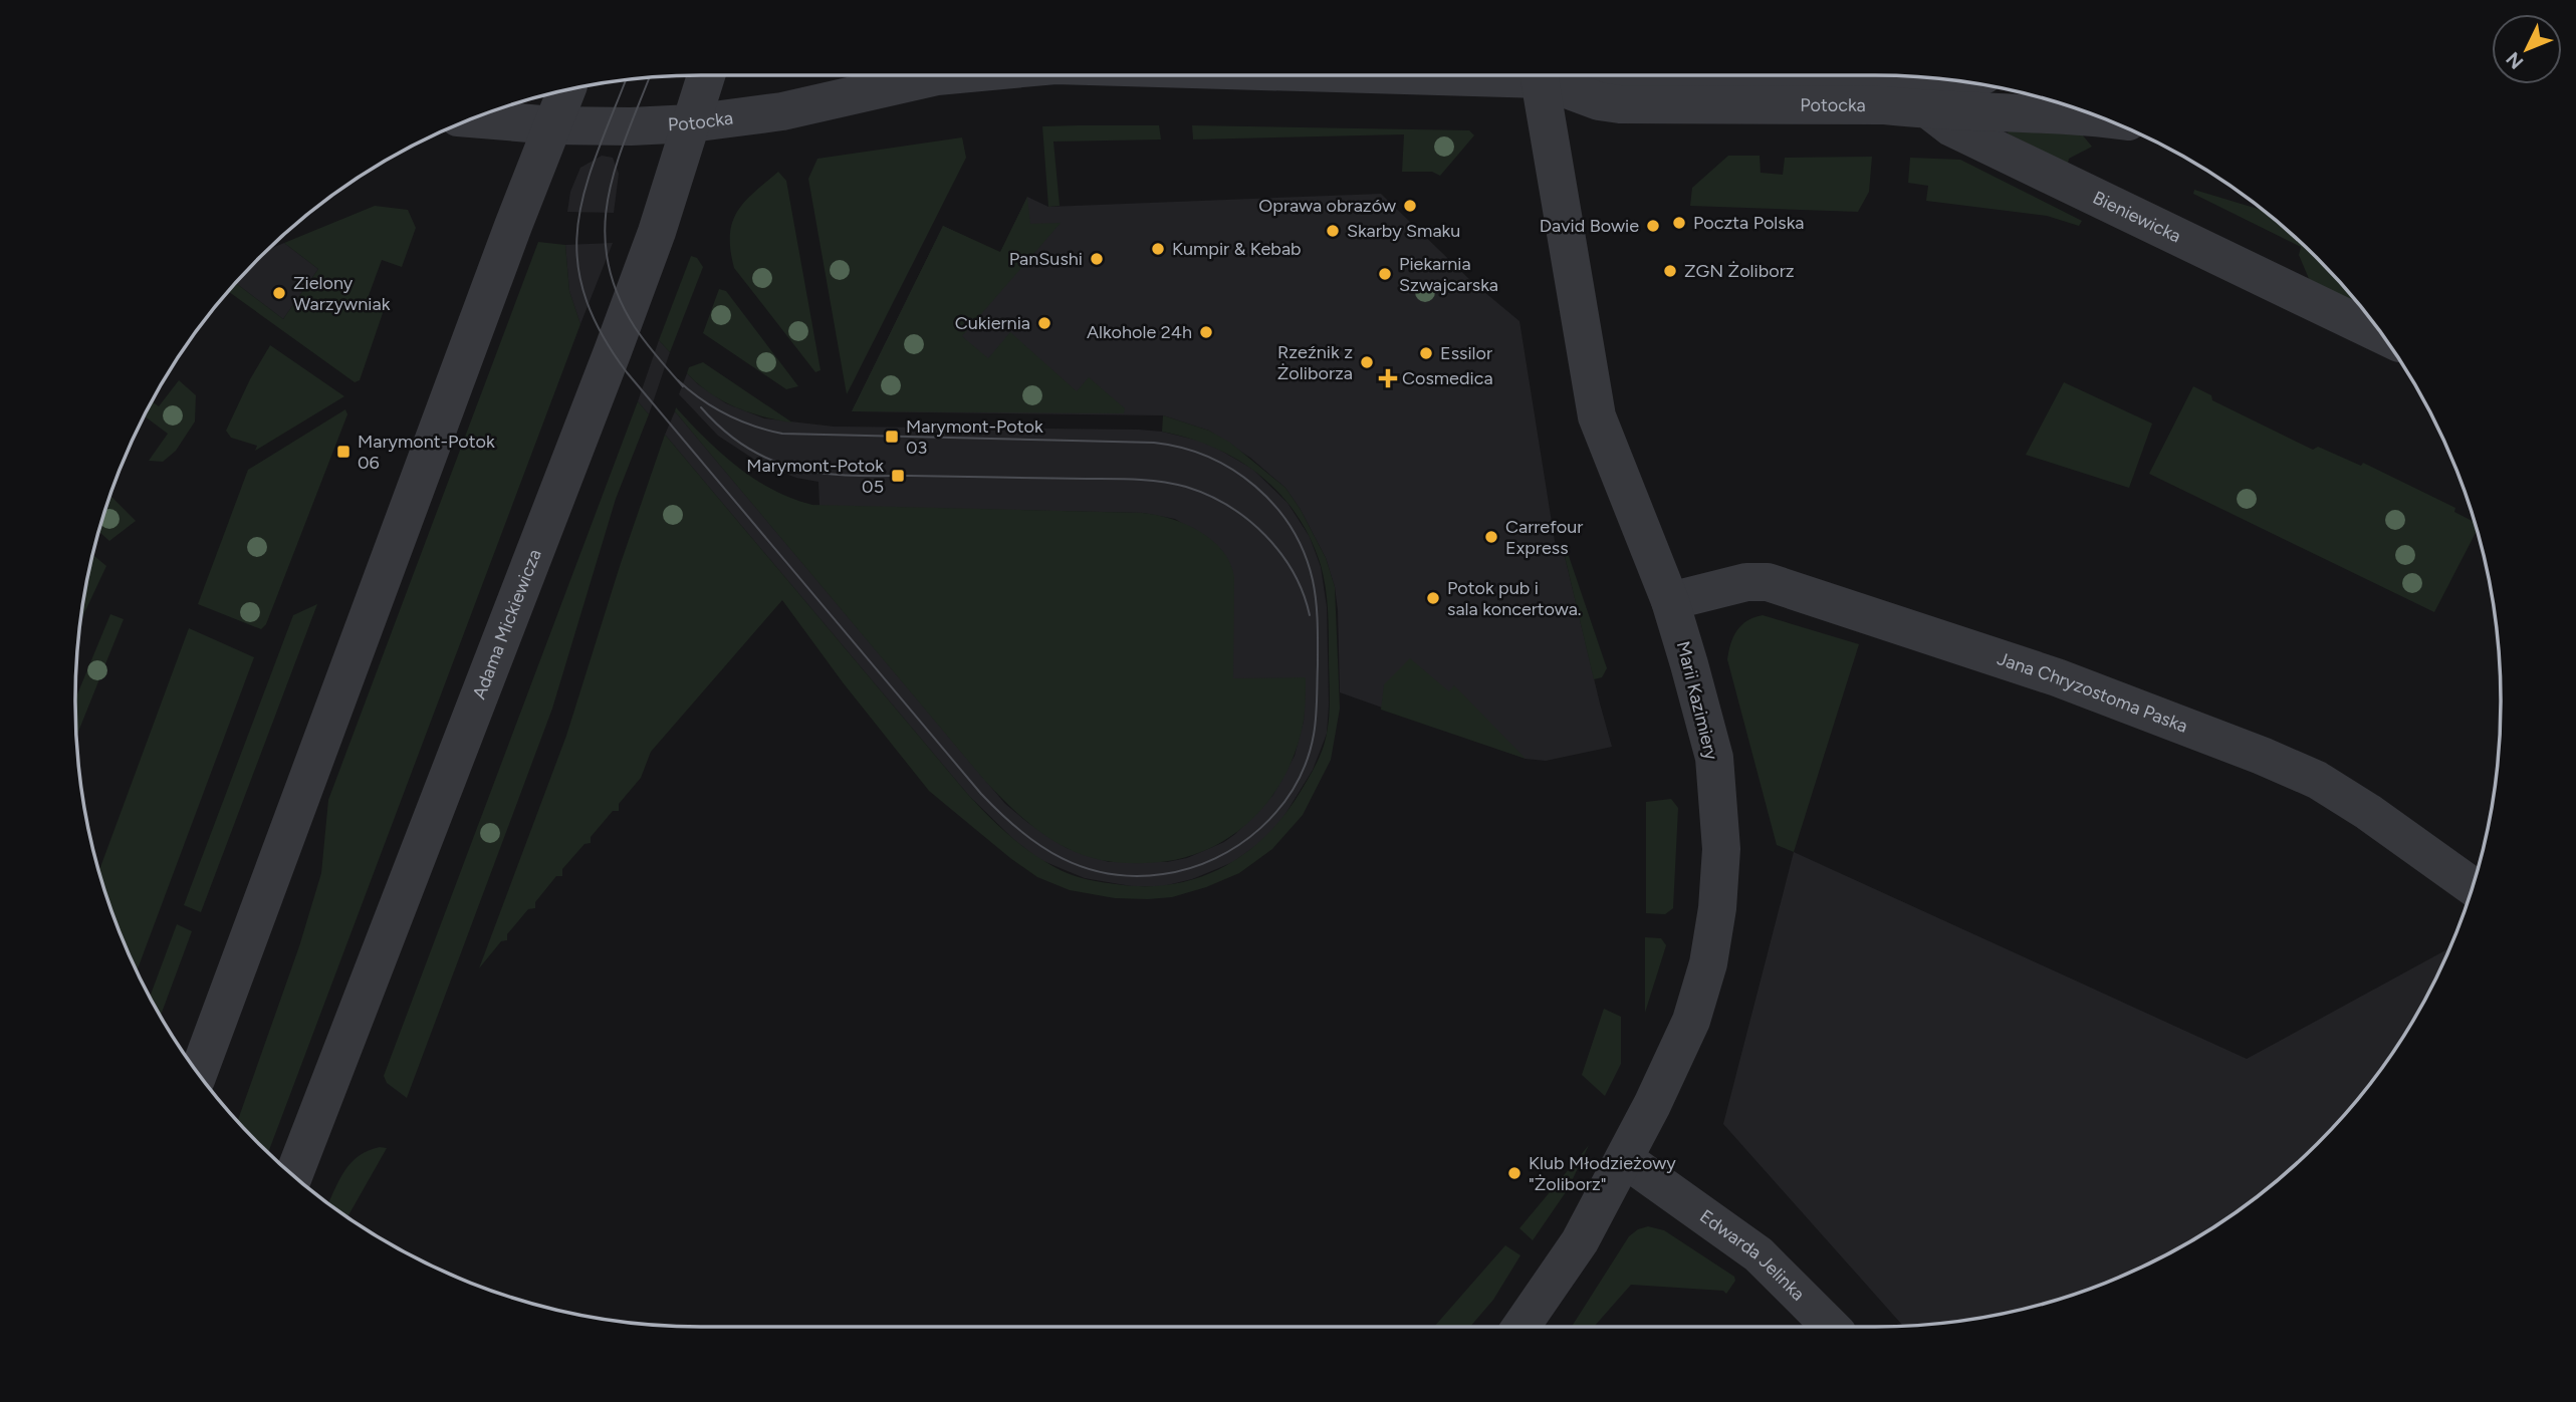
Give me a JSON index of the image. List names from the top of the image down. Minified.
{"streets":{"street":["Potocka","Bieniewicka","Adama Mickiewicza","Jana Chryzostoma Paska","Marii Kazimiery","Edwarda Jelinka"]},"crossings":[["Potocka","Bieniewicka"],["Potocka","Adama Mickiewicza"],["Jana Chryzostoma Paska","Marii Kazimiery"],["Marii Kazimiery","Edwarda Jelinka"]],"places":{"other":["Oprawa obrazów","Poczta Polska","David Bowie","Skarby Smaku","Kumpir & Kebab","PanSushi","ZGN Żoliborz","Piekarnia Szwajcarska","Zielony Warzywniak","Cukiernia","Alkohole 24h","Essilor","Rzeźnik z Żoliborza","Carrefour Express","Potok pub i sala koncertowa.","Klub Młodzieżowy \"Żoliborz\""],"health":["Cosmedica"],"transit":["Marymont-Potok 03","Marymont-Potok 06","Marymont-Potok 05"]},"north":"bottom left"}
